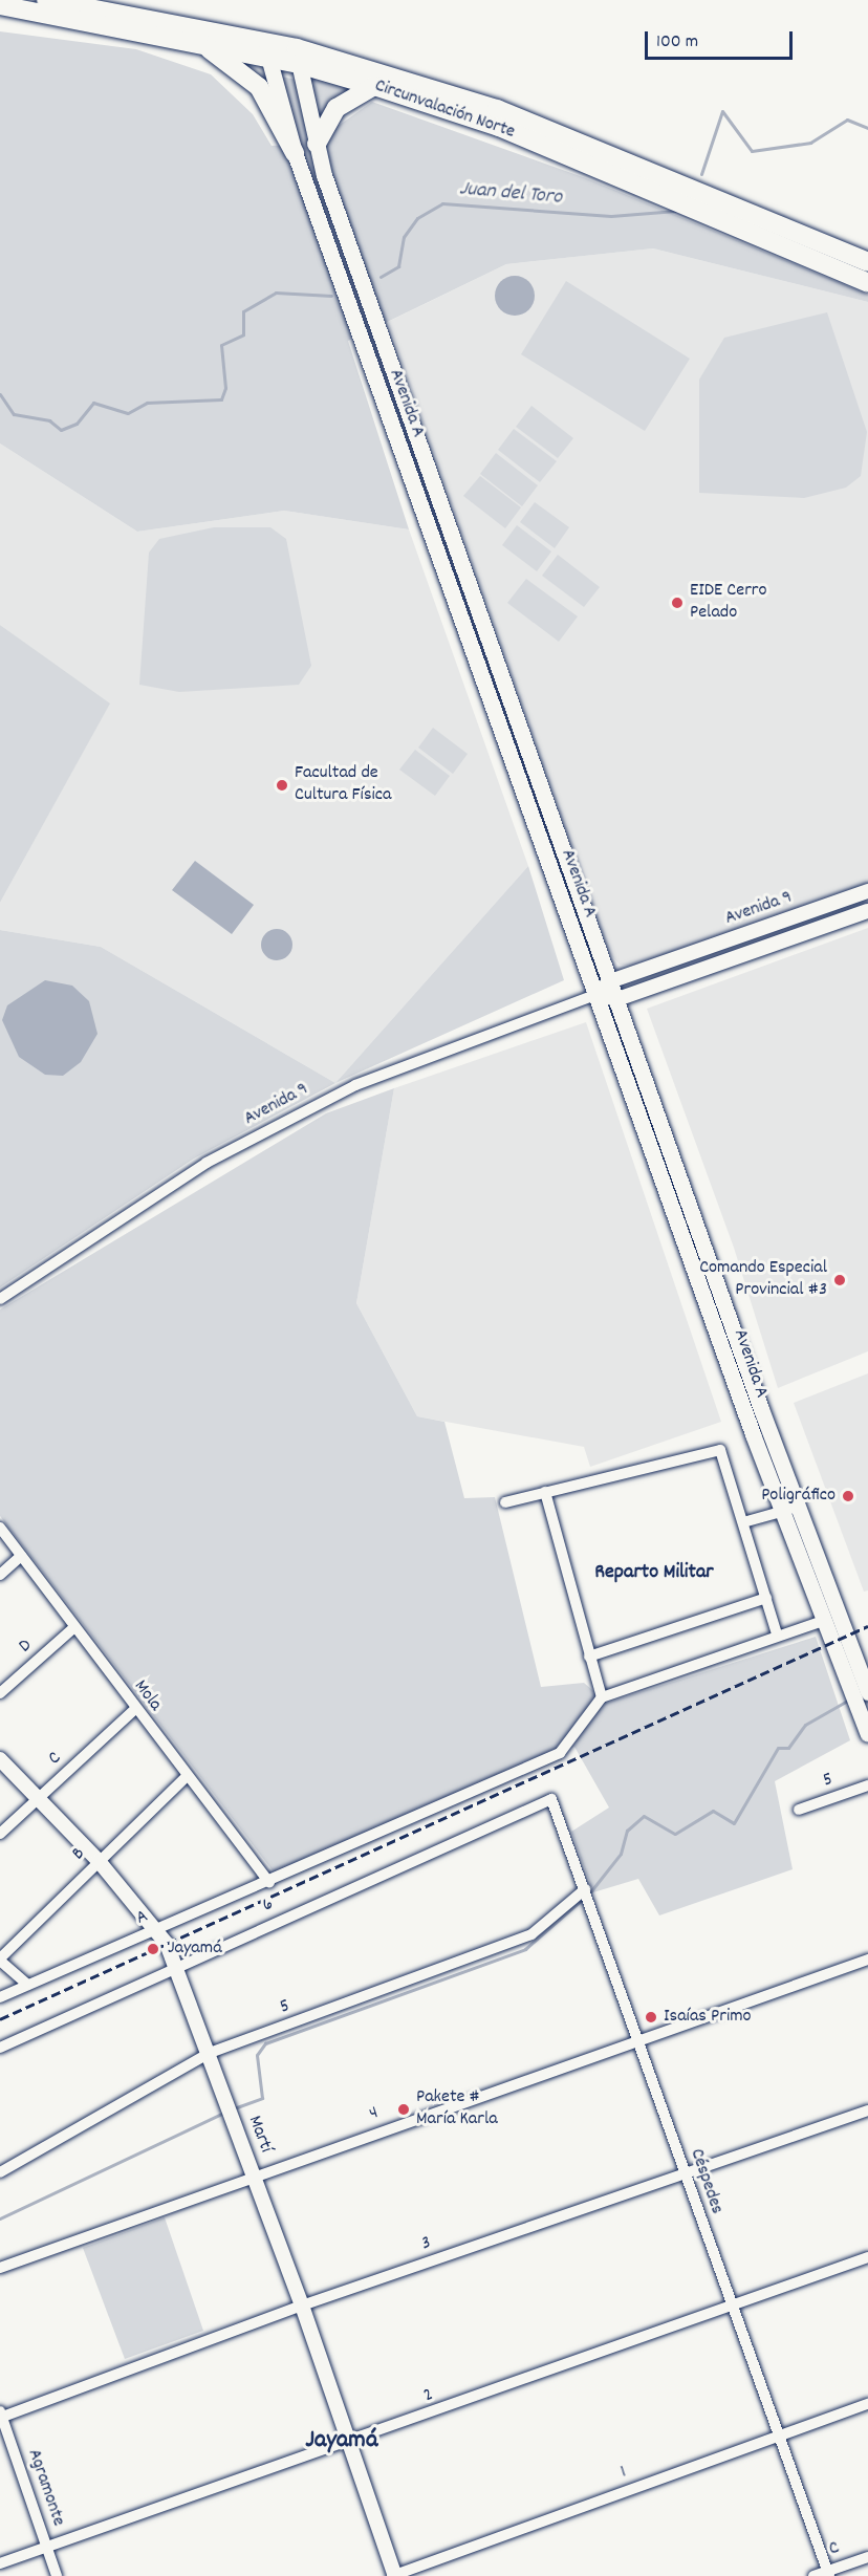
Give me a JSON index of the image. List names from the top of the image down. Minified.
{"streets":{"highway":["Circunvalación Norte"],"main road":["Avenida A"],"street":["Avenida 9","D","Mola","C","5","B","6","A","4","Martí","Céspedes","3","2","1","Agramonte"]},"crossings":[["Circunvalación Norte","Avenida A"],["Avenida A","Avenida 9"],["D","Mola"],["Mola","C"],["Mola","B"],["Mola","A"],["C","Martí"],["C","Céspedes"],["5","Martí"],["5","Céspedes"],["B","Martí"],["6","Martí"],["6","Céspedes"],["A","Martí"],["4","Martí"],["4","Céspedes"],["Martí","3"],["Martí","2"],["Martí","1"],["Céspedes","3"],["Céspedes","2"],["Céspedes","1"],["3","Agramonte"],["2","Agramonte"]],"districts":["Reparto Militar","Jayamá"],"water":["Juan del Toro"],"places":["EIDE Cerro Pelado","Facultad de Cultura Física","Comando Especial Provincial #3","Poligráfico","Jayamá","Isaías Primo","Pakete # María Karla"],"scale_bar":"100 m"}
